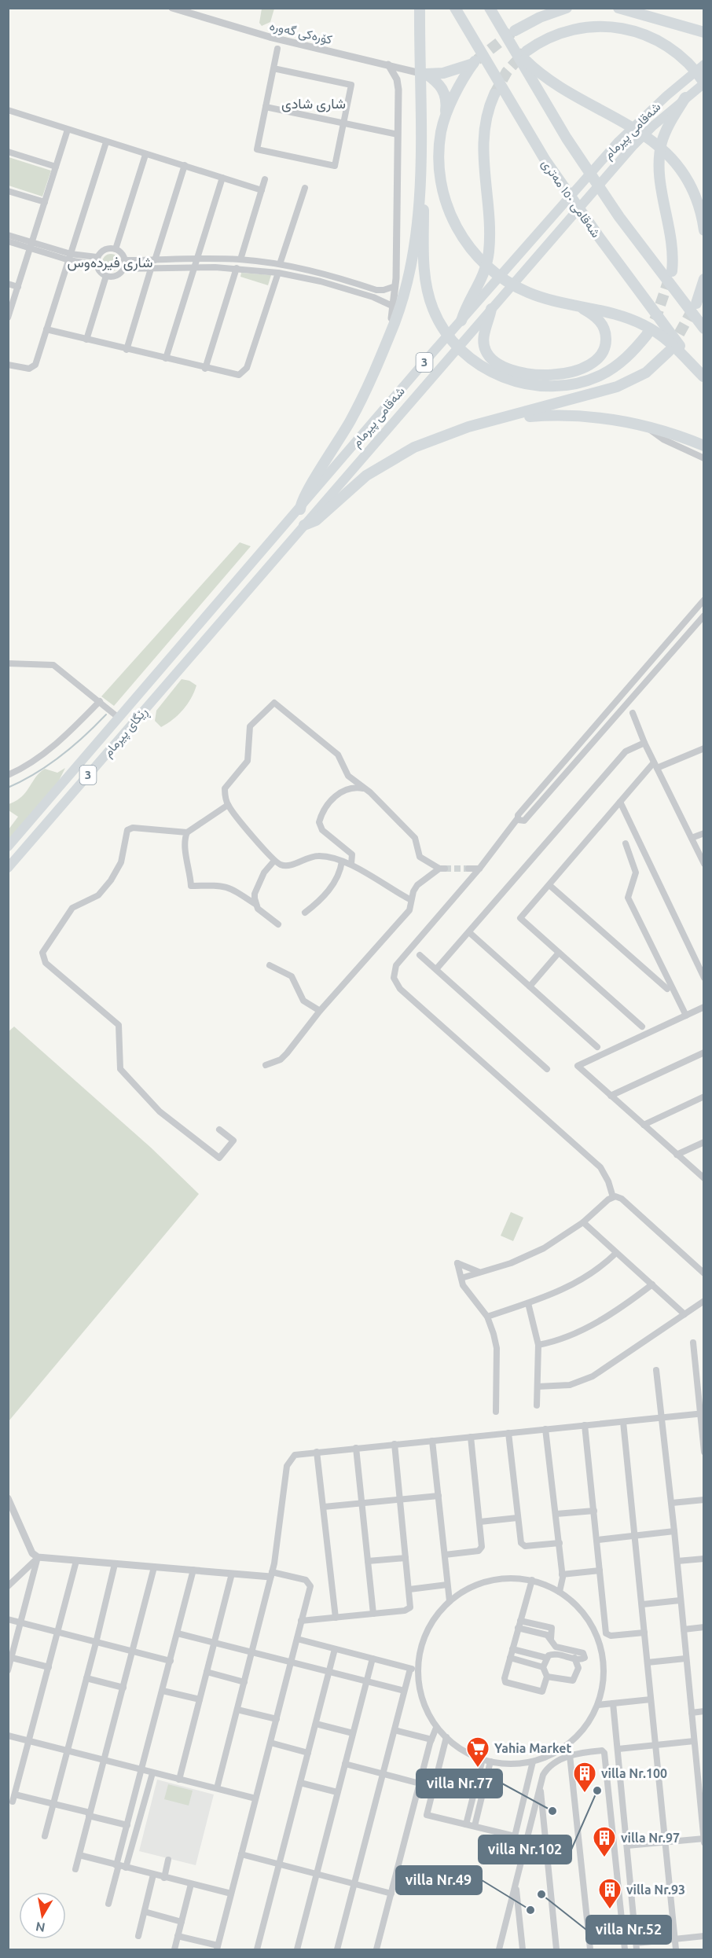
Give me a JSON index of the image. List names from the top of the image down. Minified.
{"streets":{"highway":["شەقامی پیرمام","شەقامی ١٥٠ مەتری","3","ڕێگای پیرمام"],"street":["کۆرەکی گەورە"]},"crossings":[["شەقامی پیرمام","ڕێگای پیرمام"]],"districts":["شاری شادی","شاری فیردەوس"],"places":{"supermarket":["Yahia Market"],"other":["villa Nr.102","villa Nr.77","villa Nr.52","villa Nr.49"],"building":["villa Nr.100","villa Nr.97","villa Nr.93"]},"north":"bottom"}
